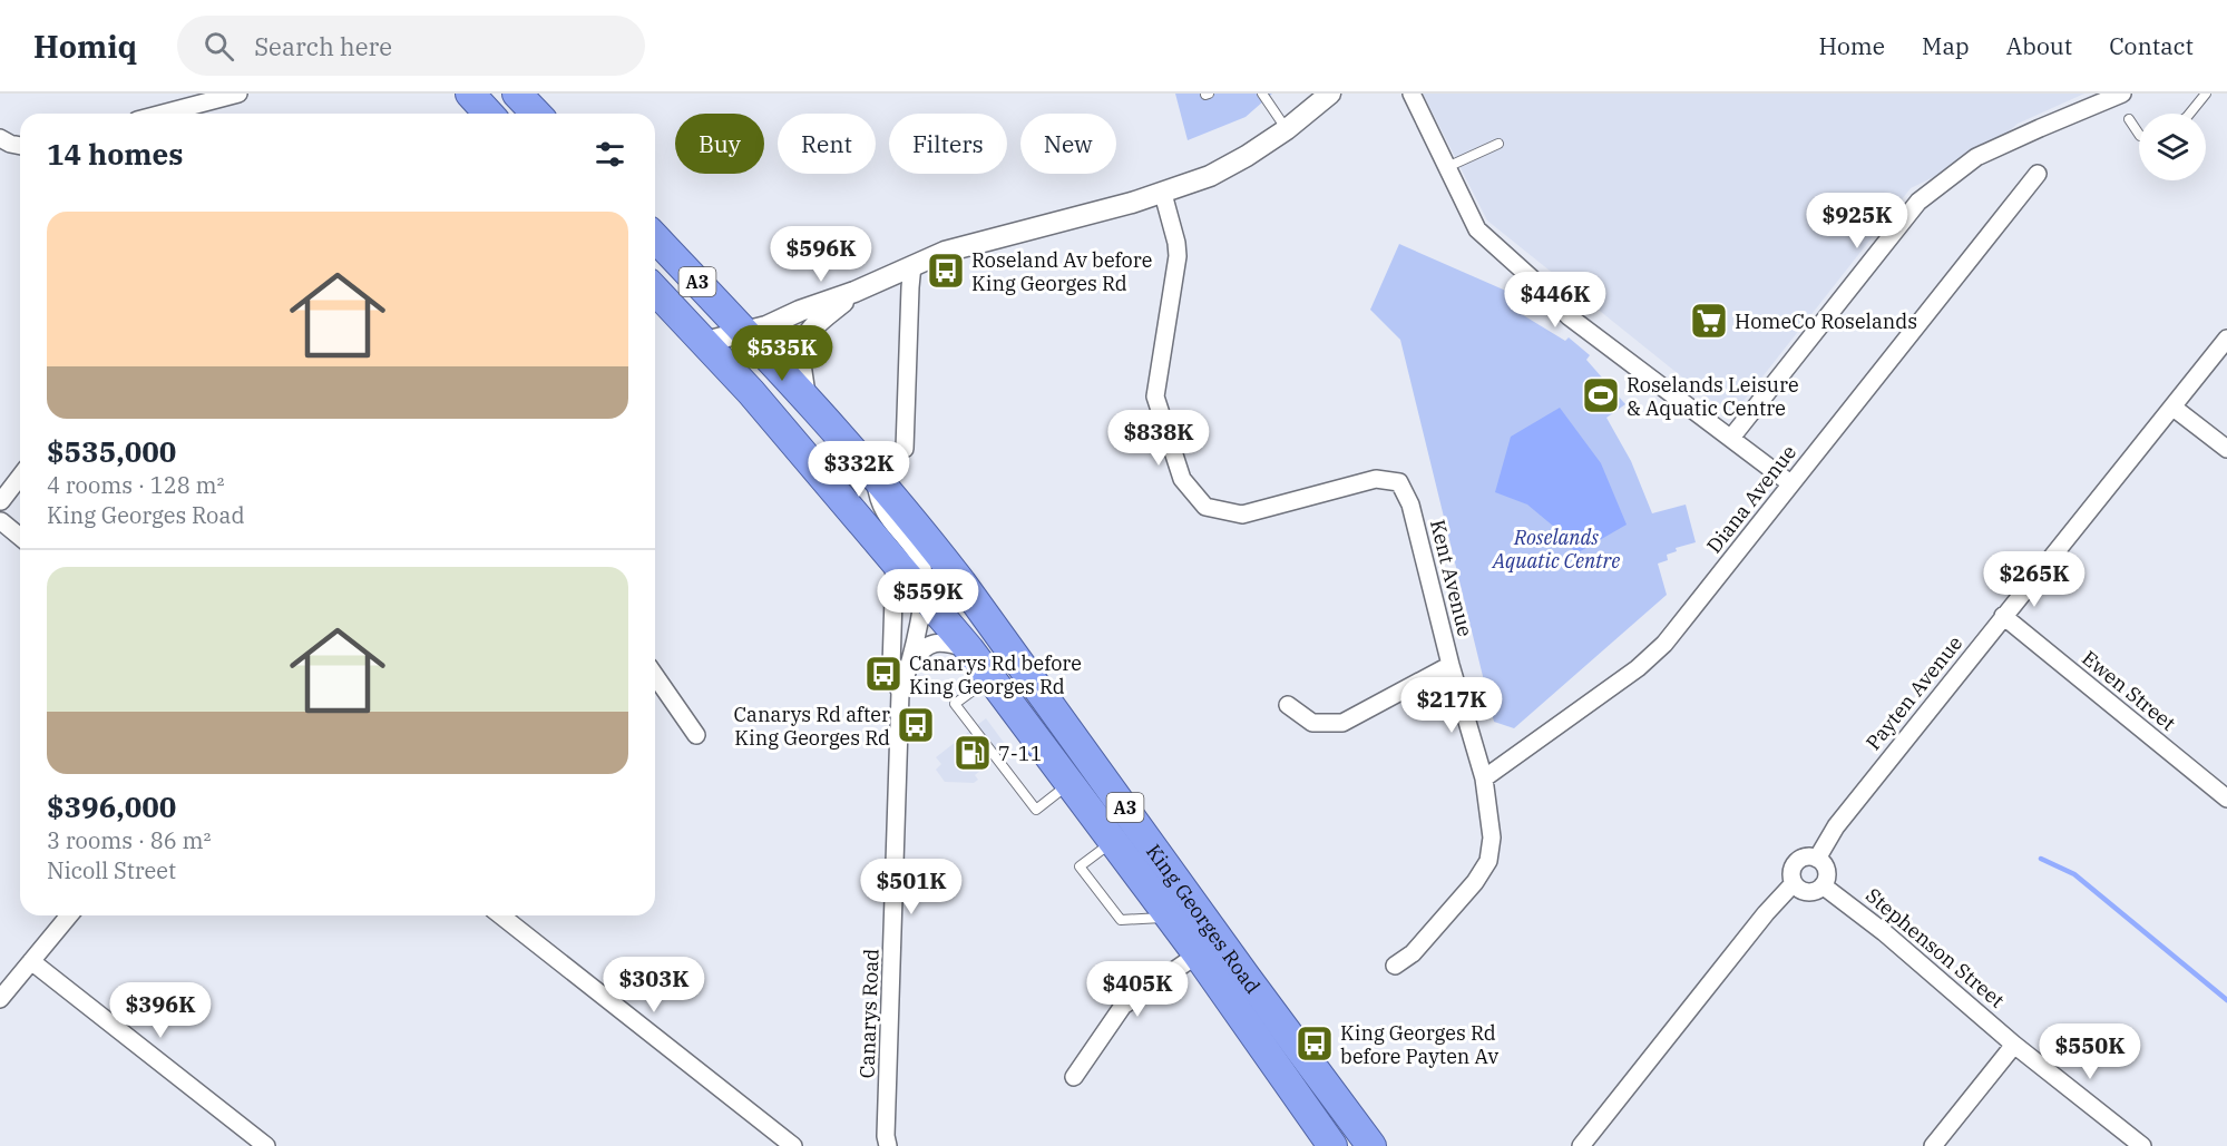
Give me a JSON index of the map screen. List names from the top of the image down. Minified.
{"streets":{"highway":["A3","King Georges Road"],"street":["Diana Avenue","Kent Avenue","Ewen Street","Payten Avenue","Stephenson Street","Canarys Road"]},"crossings":[["Diana Avenue","Kent Avenue"],["Ewen Street","Payten Avenue"],["Payten Avenue","Stephenson Street"],["King Georges Road","Canarys Road"]],"parks":["Roselands Aquatic Centre"],"places":{"bus stop":["Roseland Av before King Georges Rd","Canarys Rd before King Georges Rd","Canarys Rd after King Georges Rd","King Georges Rd before Payten Av"],"supermarket":["HomeCo Roselands"],"sports":["Roselands Leisure & Aquatic Centre"],"fuel station":["7-11"]},"page":{"header":"Homiq","search":"Search here","nav":["Home","Map","About","Contact"],"chip":["Buy","Rent","Filters","New"],"heading":"14 homes","price":["$925K","$596K","$446K","$535K","$838K","$332K","$265K","$559K","$217K","$501K","$303K","$405K","$396K","$550K"],"list":[{"name":"$535,000","note":"4 rooms · 128 m² · King Georges Road"},{"name":"$396,000","note":"3 rooms · 86 m² · Nicoll Street"}]}}
